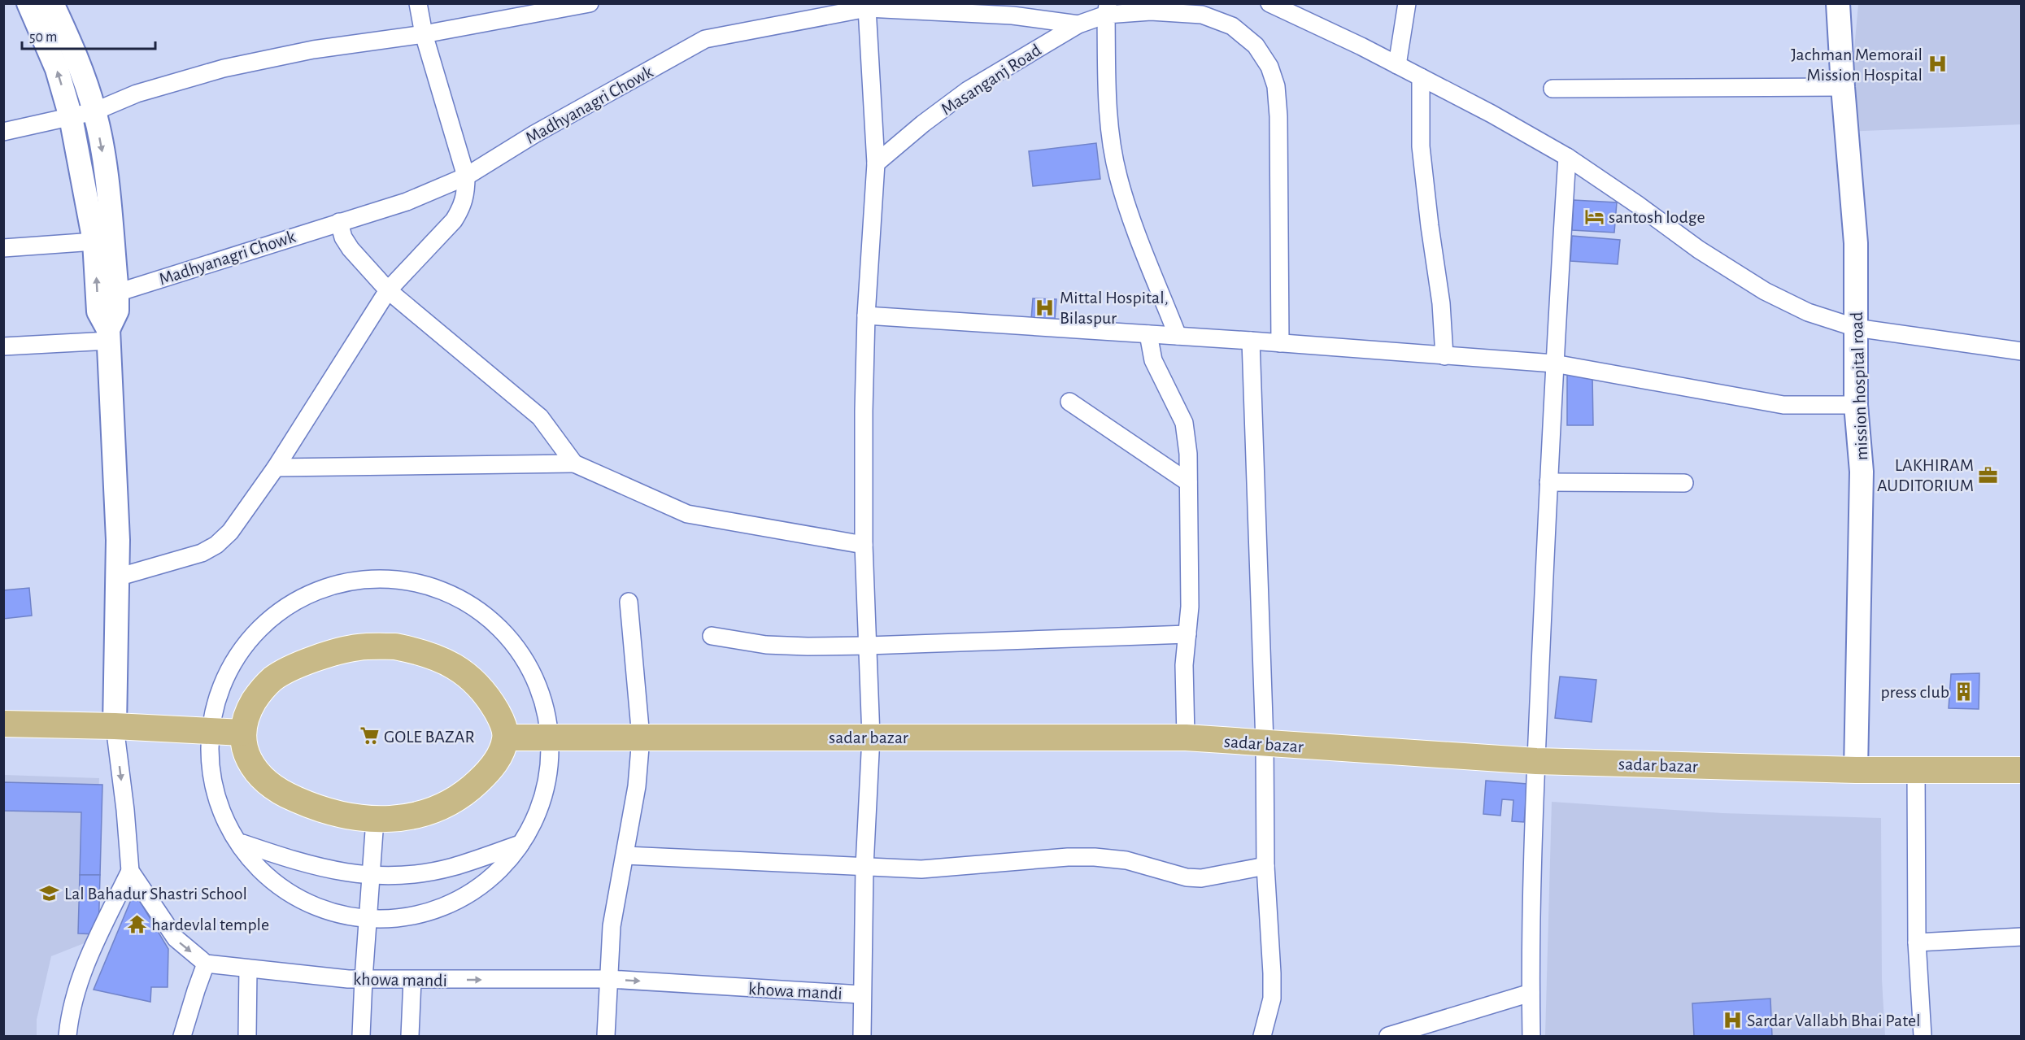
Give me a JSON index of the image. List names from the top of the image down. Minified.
{"streets":{"main road":["sadar bazar"],"street":["Masanganj Road","Madhyanagri Chowk","mission hospital road","khowa mandi"]},"crossings":[["Masanganj Road","Madhyanagri Chowk"],["mission hospital road","sadar bazar"]],"places":{"hospital":["Jachman Memorail Mission Hospital","Mittal Hospital, Bilaspur","Sardar Vallabh Bhai Patel"],"hotel":["santosh lodge"],"office":["LAKHIRAM AUDITORIUM"],"building":["press club"],"supermarket":["GOLE BAZAR"],"school or university":["Lal Bahadur Shastri School"],"temple":["hardevlal temple"]},"scale_bar":"50 m"}
